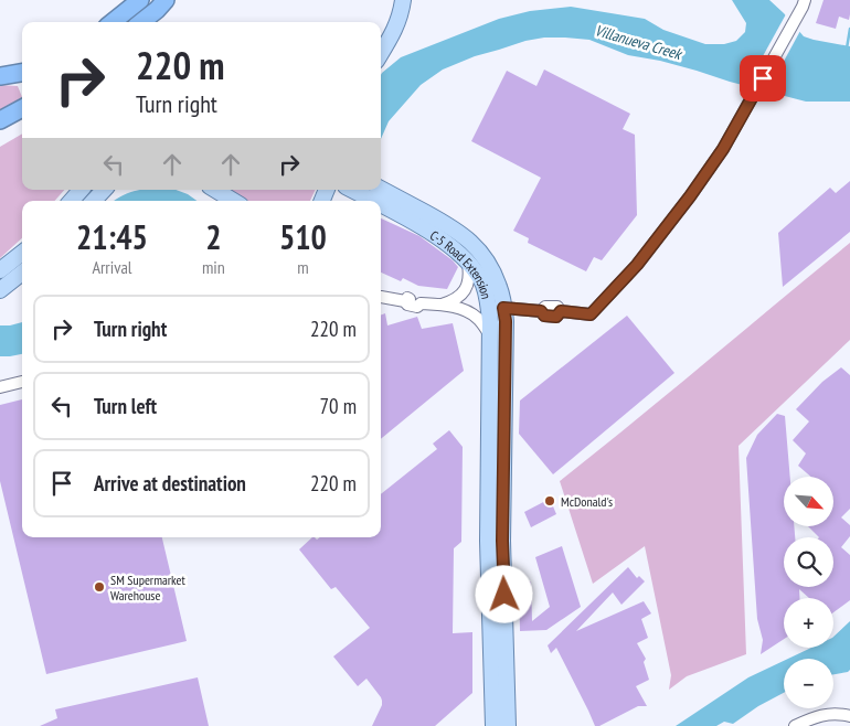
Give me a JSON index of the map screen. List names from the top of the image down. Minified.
{"streets":{"main road":["C-5 Road Extension"]},"water":["Villanueva Creek"],"places":["McDonald's","SM Supermarket Warehouse"],"north":"bottom right","page":{"turn":["220 m","Turn right"],"eta":["21:45","Arrival","2","min","510","m"],"list":[{"name":"Turn right","value":"220 m"},{"name":"Turn left","value":"70 m"},{"name":"Arrive at destination","value":"220 m"}],"map_buttons":["+","−"]}}
